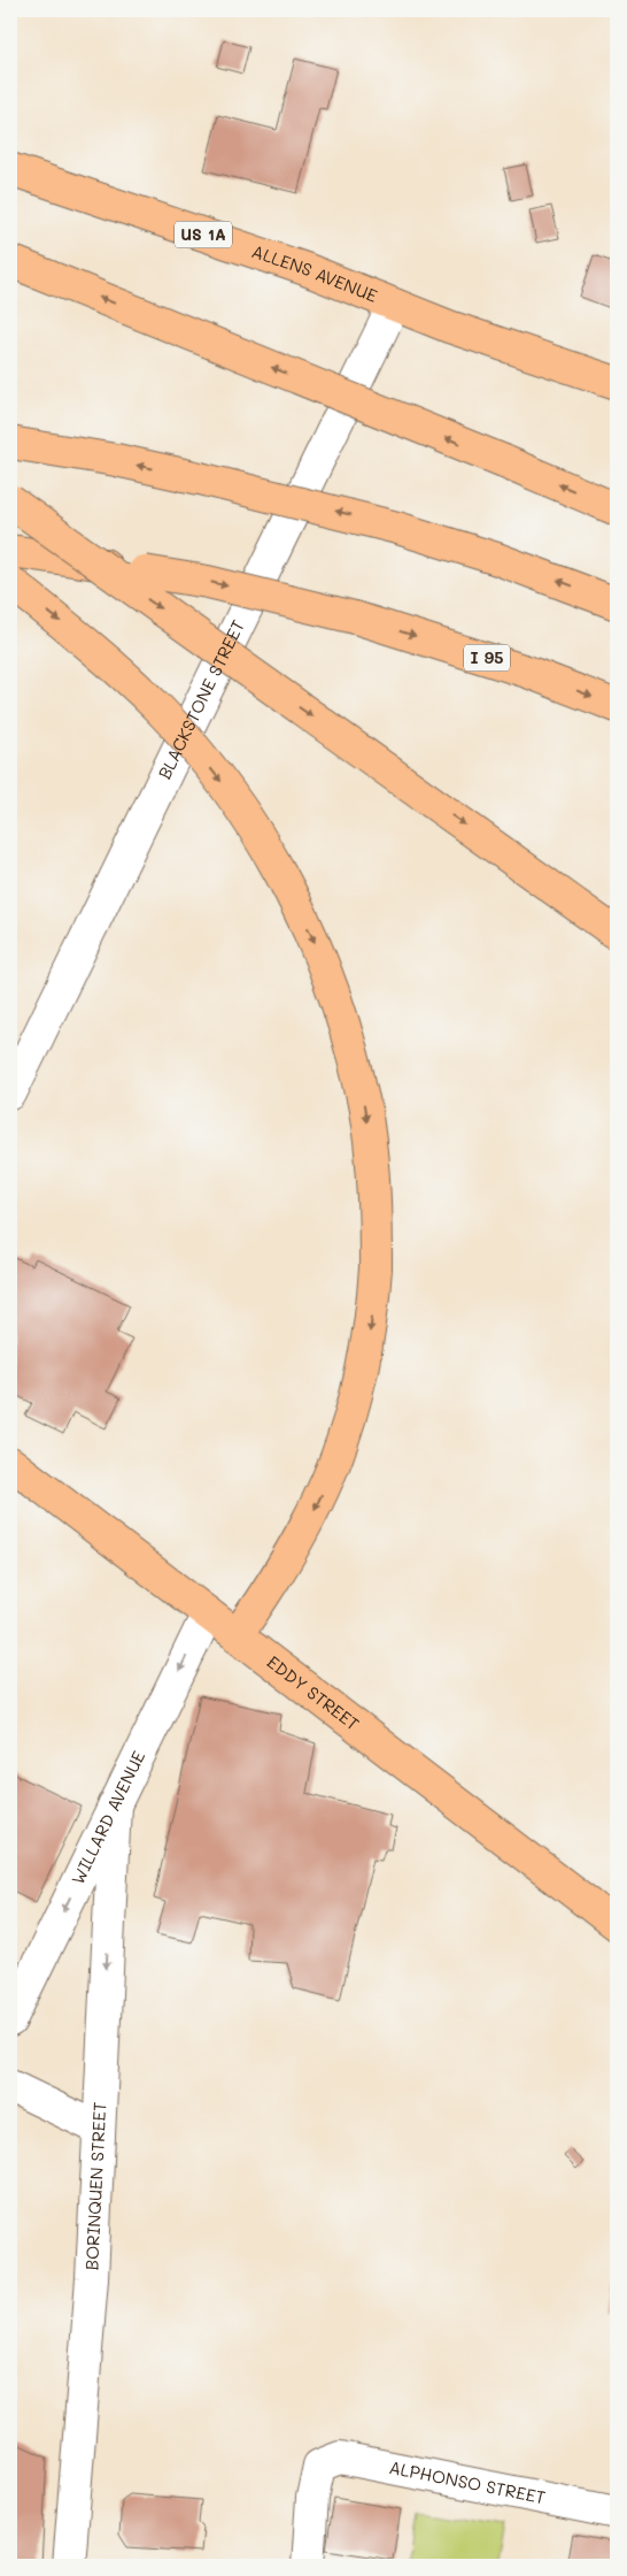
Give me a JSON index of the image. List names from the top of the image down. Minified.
{"streets":{"main road":["US 1A","ALLENS AVENUE","I 95","EDDY STREET"],"street":["BLACKSTONE STREET","WILLARD AVENUE","BORINQUEN STREET","ALPHONSO STREET"]},"crossings":[["ALLENS AVENUE","BLACKSTONE STREET"],["EDDY STREET","WILLARD AVENUE"],["WILLARD AVENUE","BORINQUEN STREET"]],"one_way":["WILLARD AVENUE","BORINQUEN STREET"]}
